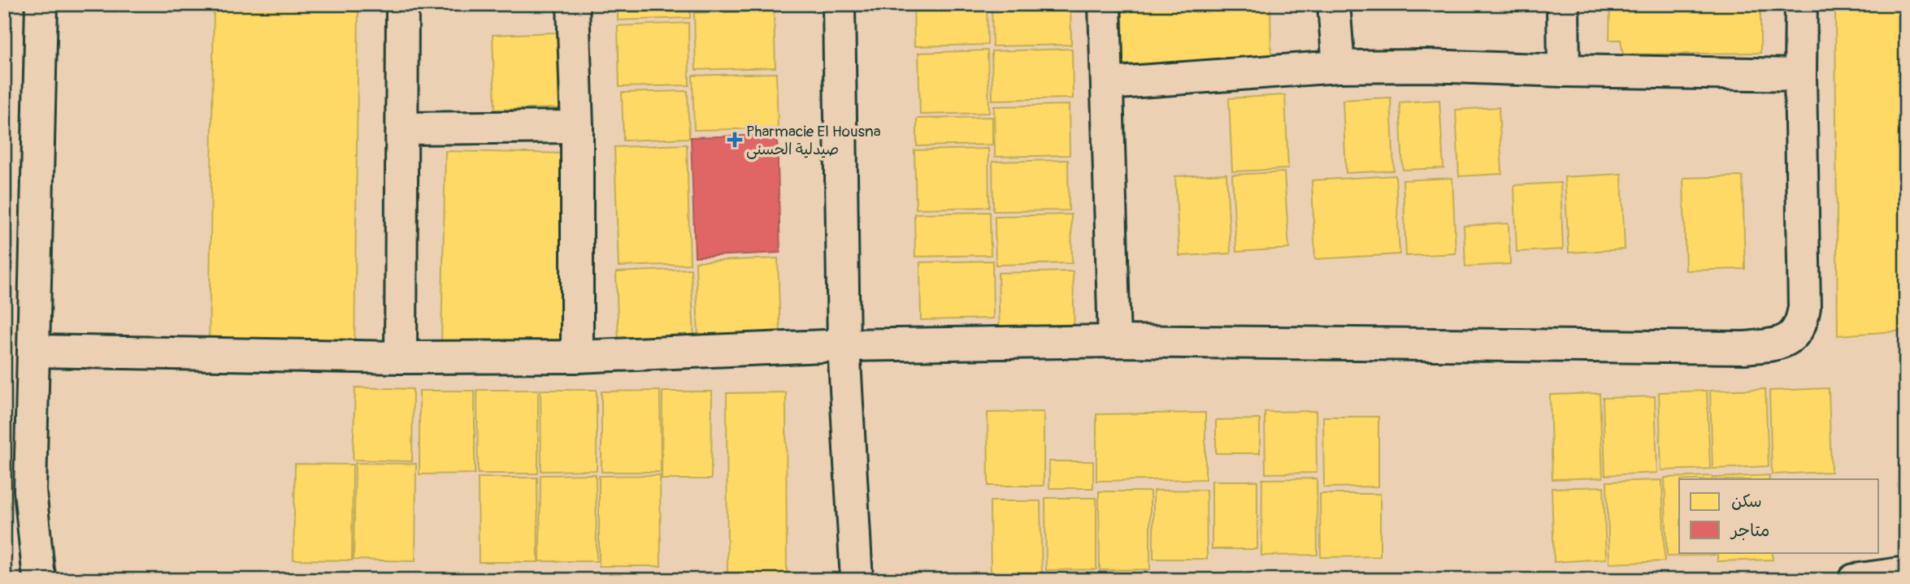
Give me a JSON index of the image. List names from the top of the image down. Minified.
{"places":{"health":["Pharmacie El Housna صيدلية الحسنى"]},"legend":["سكن","متاجر"]}
